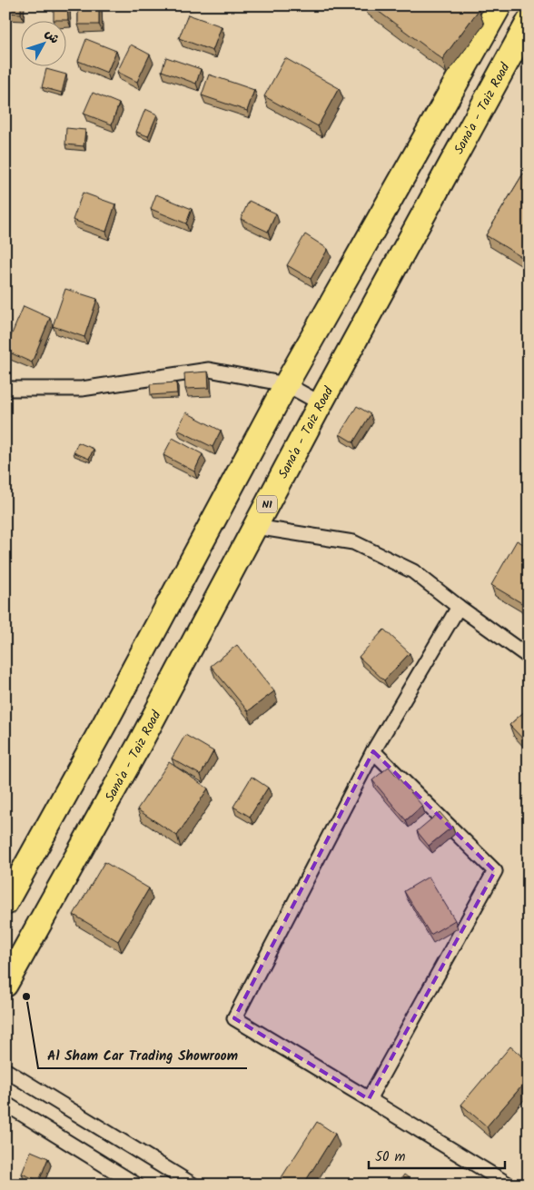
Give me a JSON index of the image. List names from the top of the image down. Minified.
{"streets":{"highway":["Sana'a - Taiz Road","N1"]},"places":["Al Sham Car Trading Showroom"],"scale_bar":"50 m","north":"top right"}
